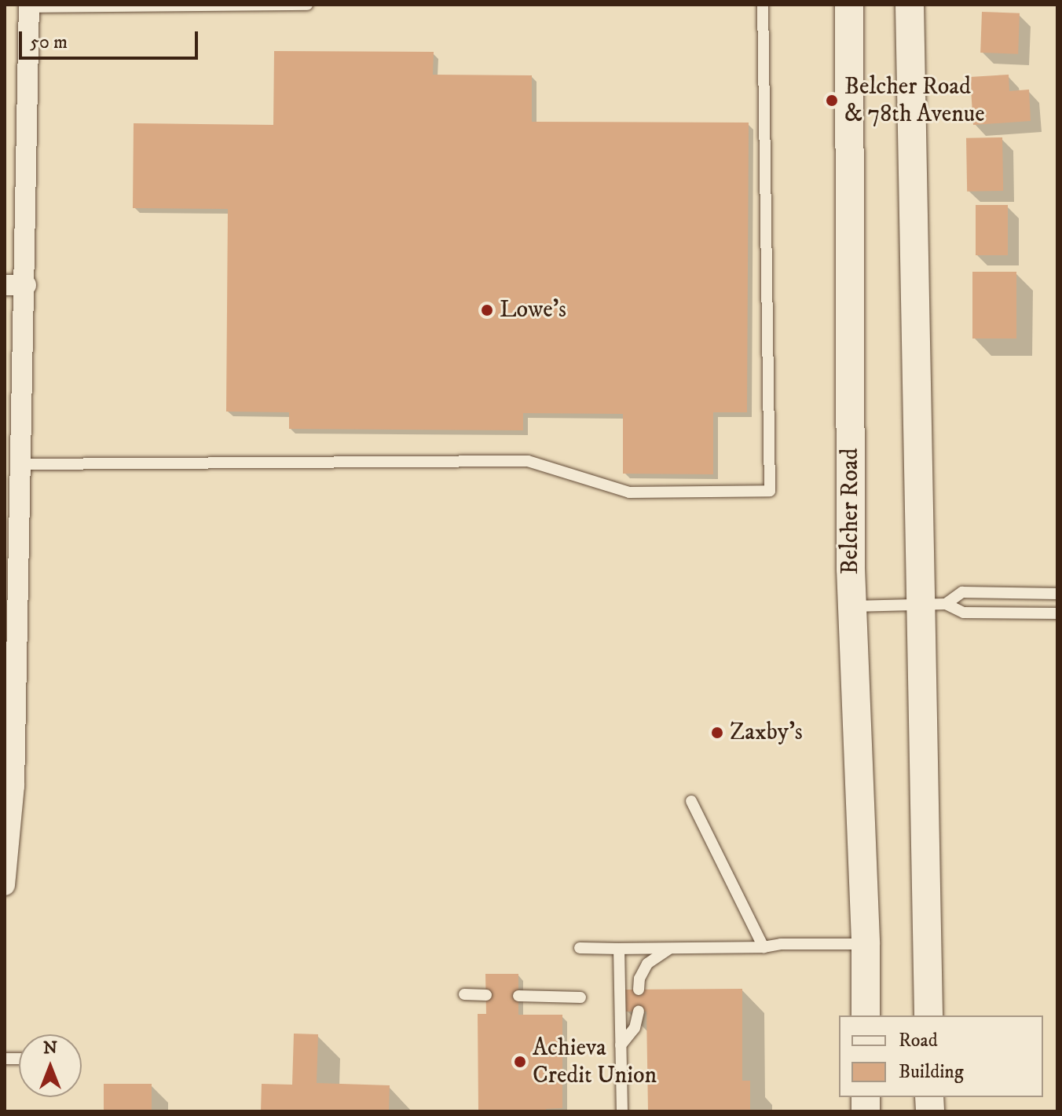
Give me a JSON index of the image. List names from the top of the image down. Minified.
{"streets":{"main road":["Belcher Road"]},"places":["Belcher Road & 78th Avenue","Lowe's","Zaxby's","Achieva Credit Union"],"legend":["Road","Building"],"scale_bar":"50 m","north":"top"}
